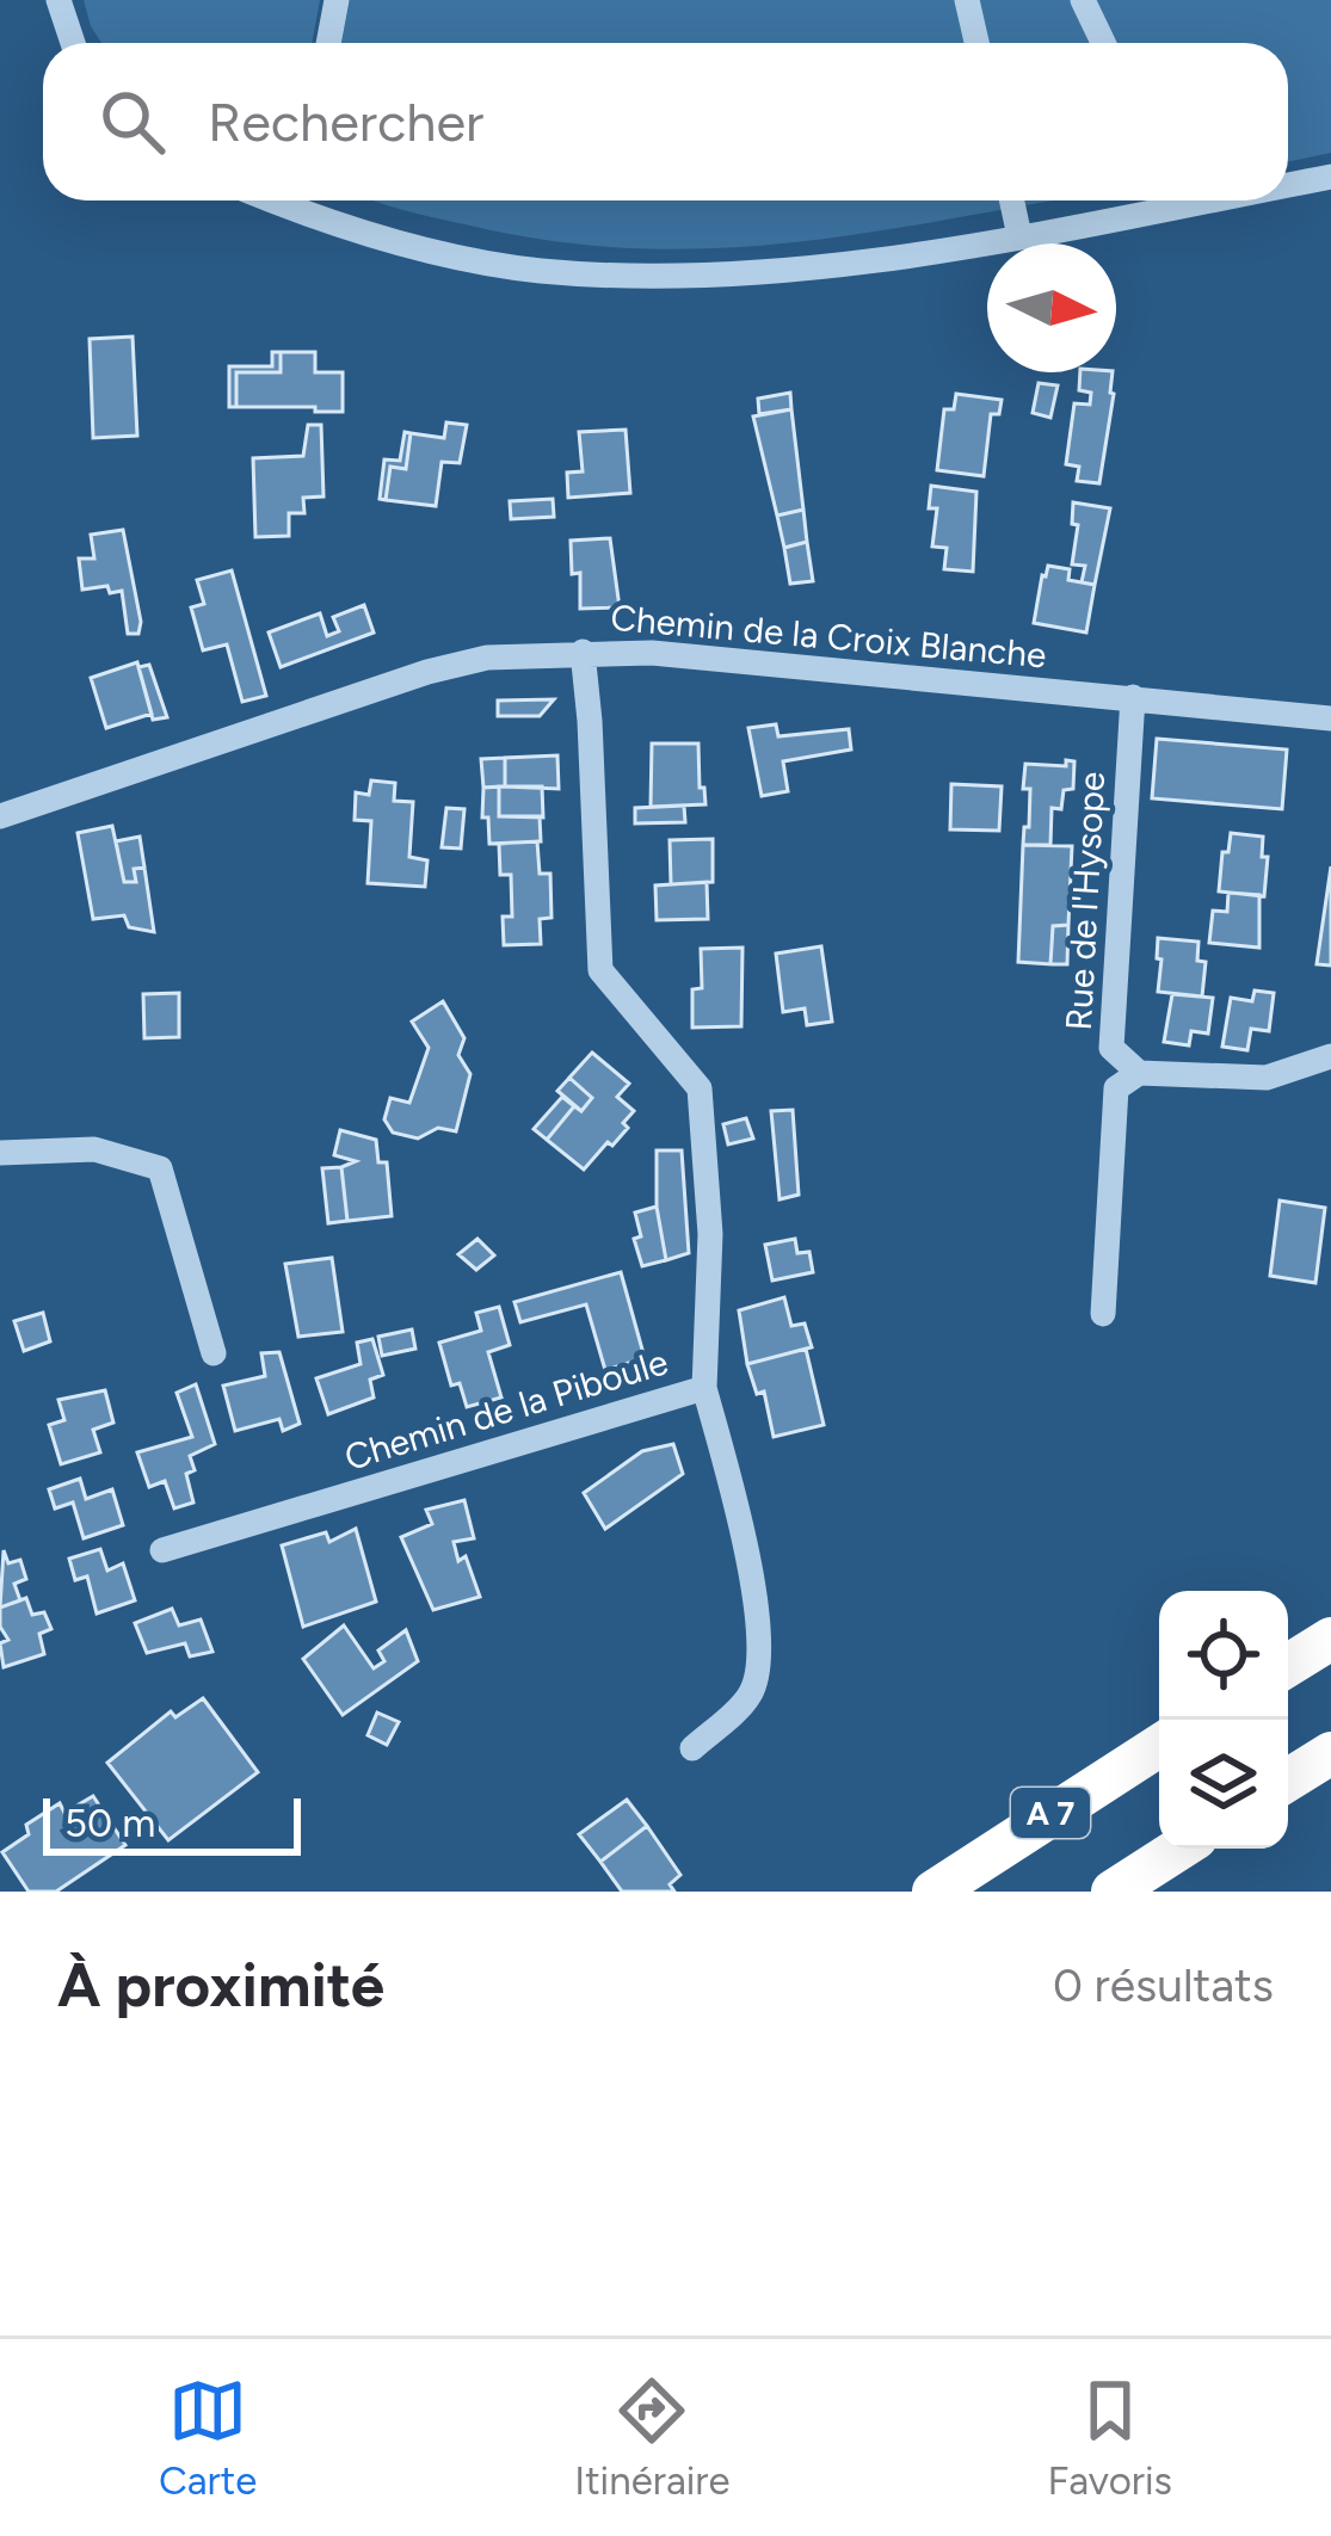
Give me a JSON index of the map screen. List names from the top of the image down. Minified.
{"streets":{"highway":["A 7"],"street":["Chemin de la Croix Blanche","Rue de l'Hysope","Chemin de la Piboule"]},"crossings":[["Chemin de la Croix Blanche","Rue de l'Hysope"],["Chemin de la Croix Blanche","Chemin de la Piboule"]],"scale_bar":"50 m","north":"right","page":{"search":"Rechercher","scale":"50 m","heading":["À proximité","0 résultats"],"nav":["Carte","Itinéraire","Favoris"]}}
